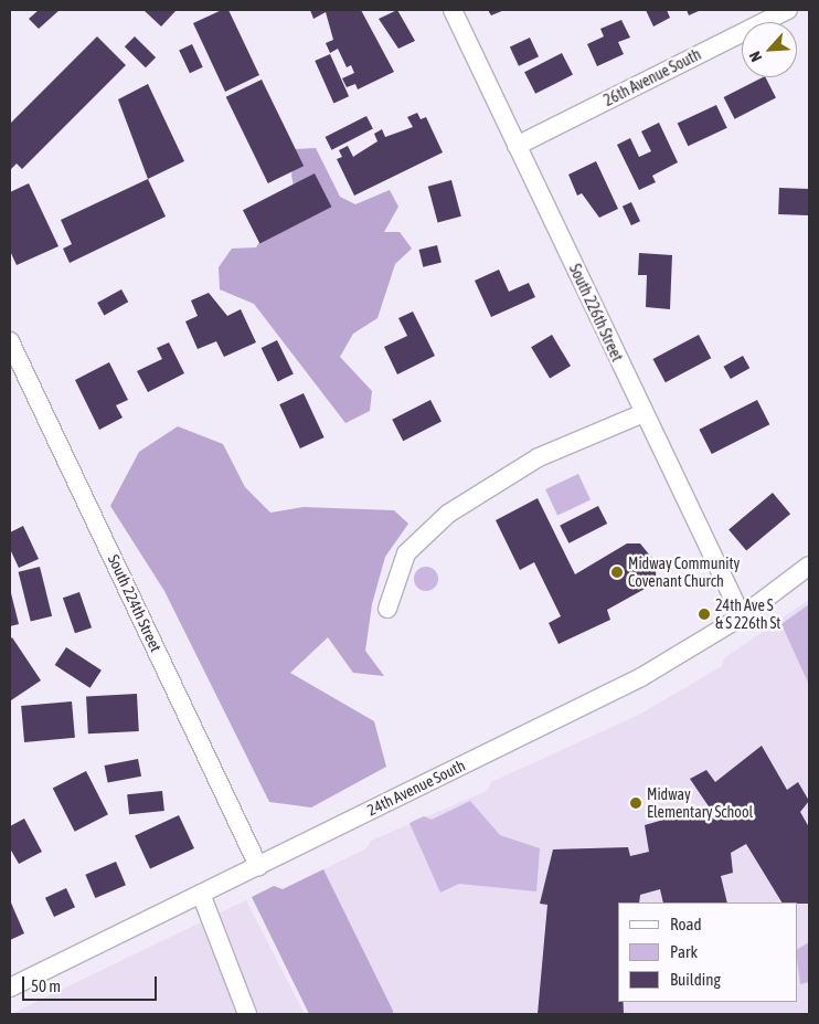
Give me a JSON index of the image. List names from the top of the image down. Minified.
{"streets":{"street":["26th Avenue South","South 226th Street","South 224th Street","24th Avenue South"]},"crossings":[["26th Avenue South","South 226th Street"],["South 226th Street","24th Avenue South"],["South 224th Street","24th Avenue South"]],"places":["Midway Community Covenant Church","24th Ave S & S 226th St","Midway Elementary School"],"legend":["Road","Park","Building"],"scale_bar":"50 m","north":"bottom left"}
